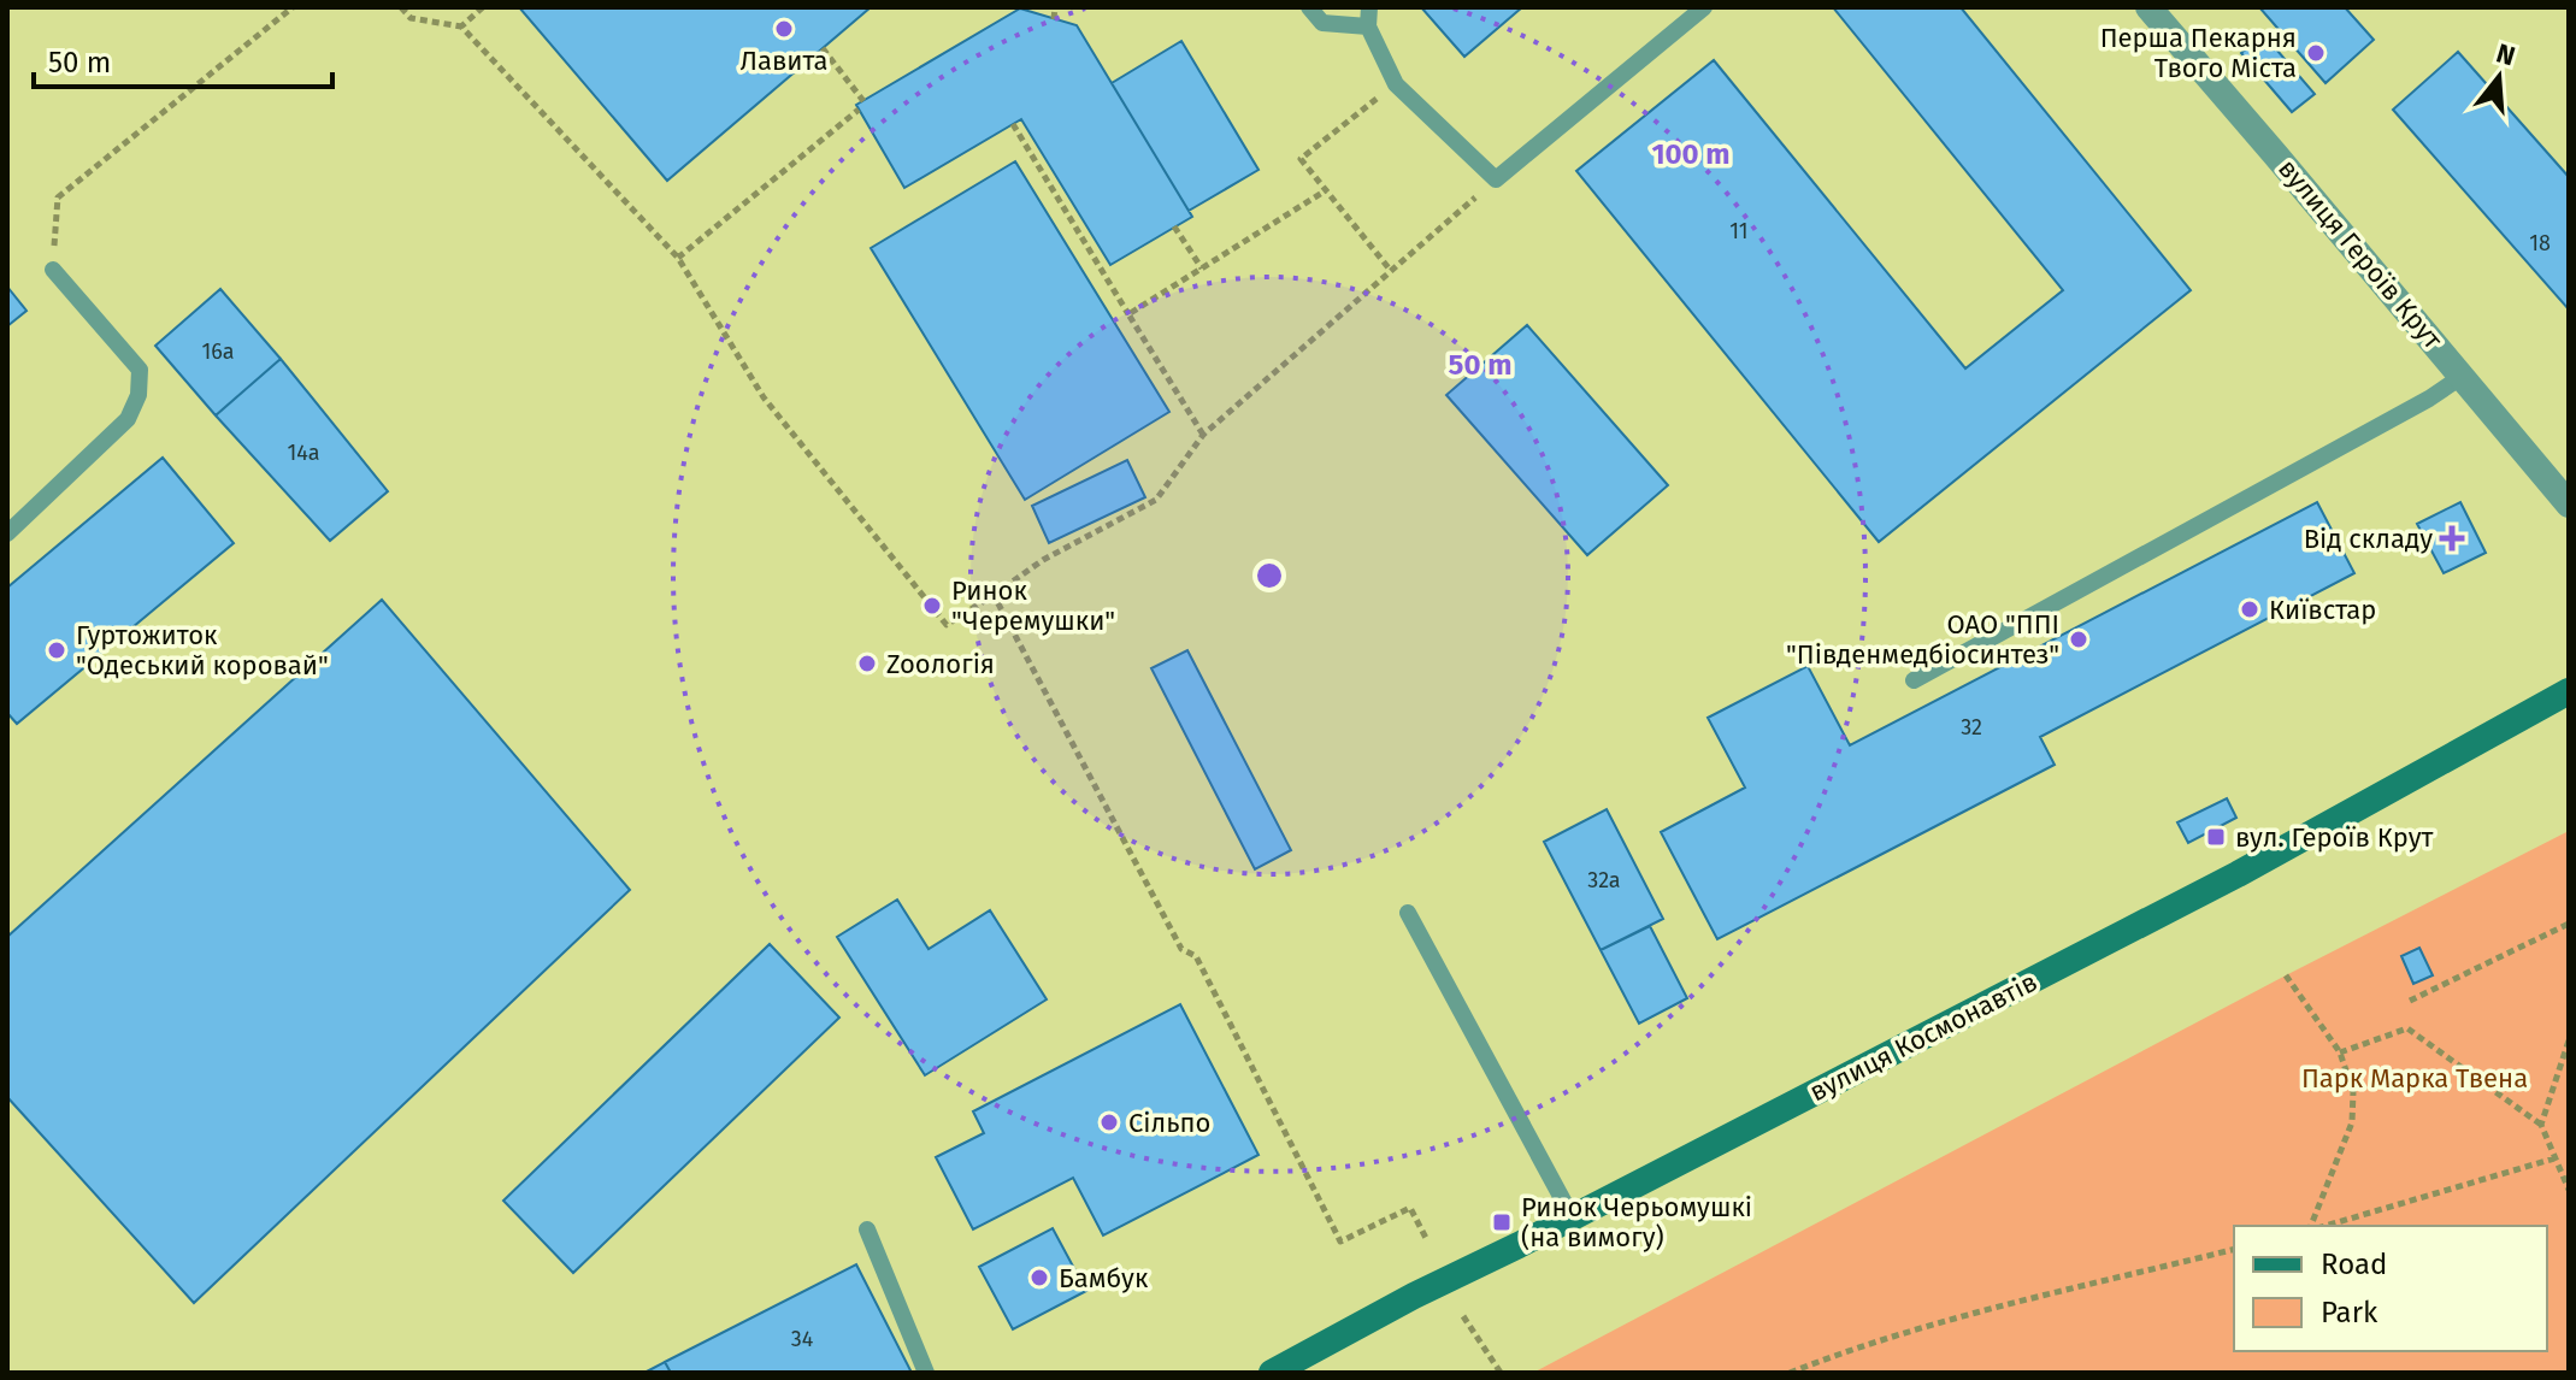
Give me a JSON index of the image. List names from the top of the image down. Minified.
{"streets":{"main road":["вулиця Космонавтів"],"street":["вулиця Героїв Крут"]},"parks":["Парк Марка Твена"],"places":{"other":["Лавита","Перша Пекарня Твого Міста","Ринок \"Черемушки\"","Київстар","ОАО \"ППІ \"Південмедбіосинтез\"","Гуртожиток \"Одеський коровай\"","Zooлогія","Сільпо","Бамбук"],"health":["Від складу"],"transit":["вул. Героїв Крут","Ринок Черьомушкі (на вимогу)"]},"house_numbers":["11","18","16а","14а","32","32а","34"],"legend":["Road","Park"],"scale_bar":"50 m","north":"top","rings":["100 m","50 m"]}
